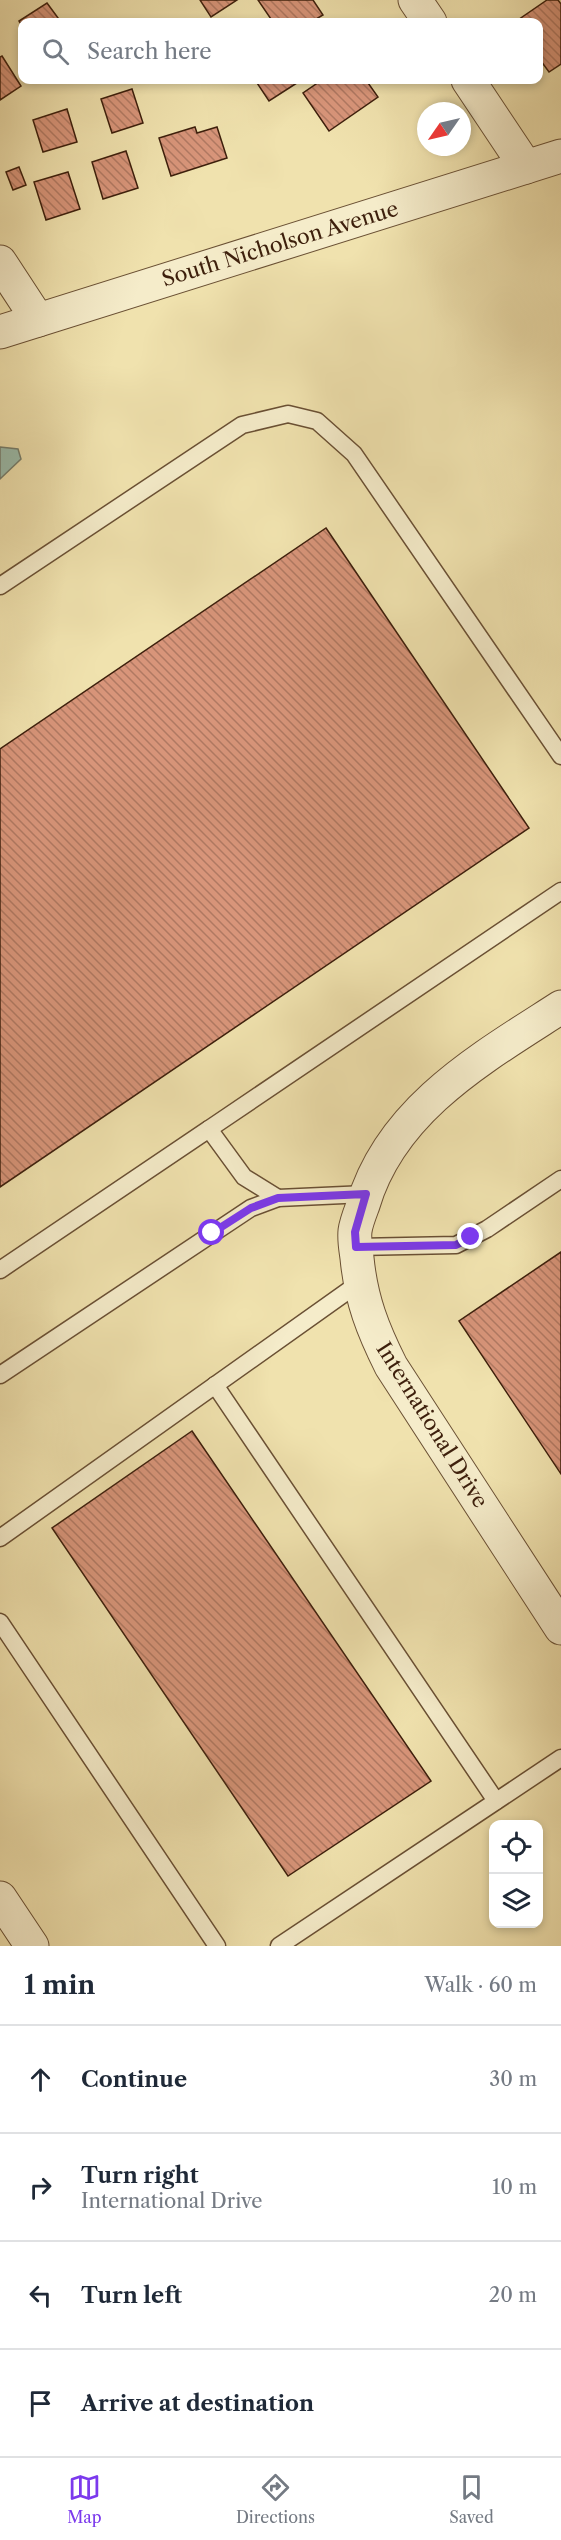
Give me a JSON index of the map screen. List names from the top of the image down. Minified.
{"streets":{"street":["South Nicholson Avenue","International Drive"]},"north":"bottom left","page":{"search":"Search here","heading":["1 min","Walk · 60 m"],"list":[["Continue","30 m"],["Turn right","International Drive","10 m"],["Turn left","20 m"],"Arrive at destination"],"nav":["Map","Directions","Saved"]}}
